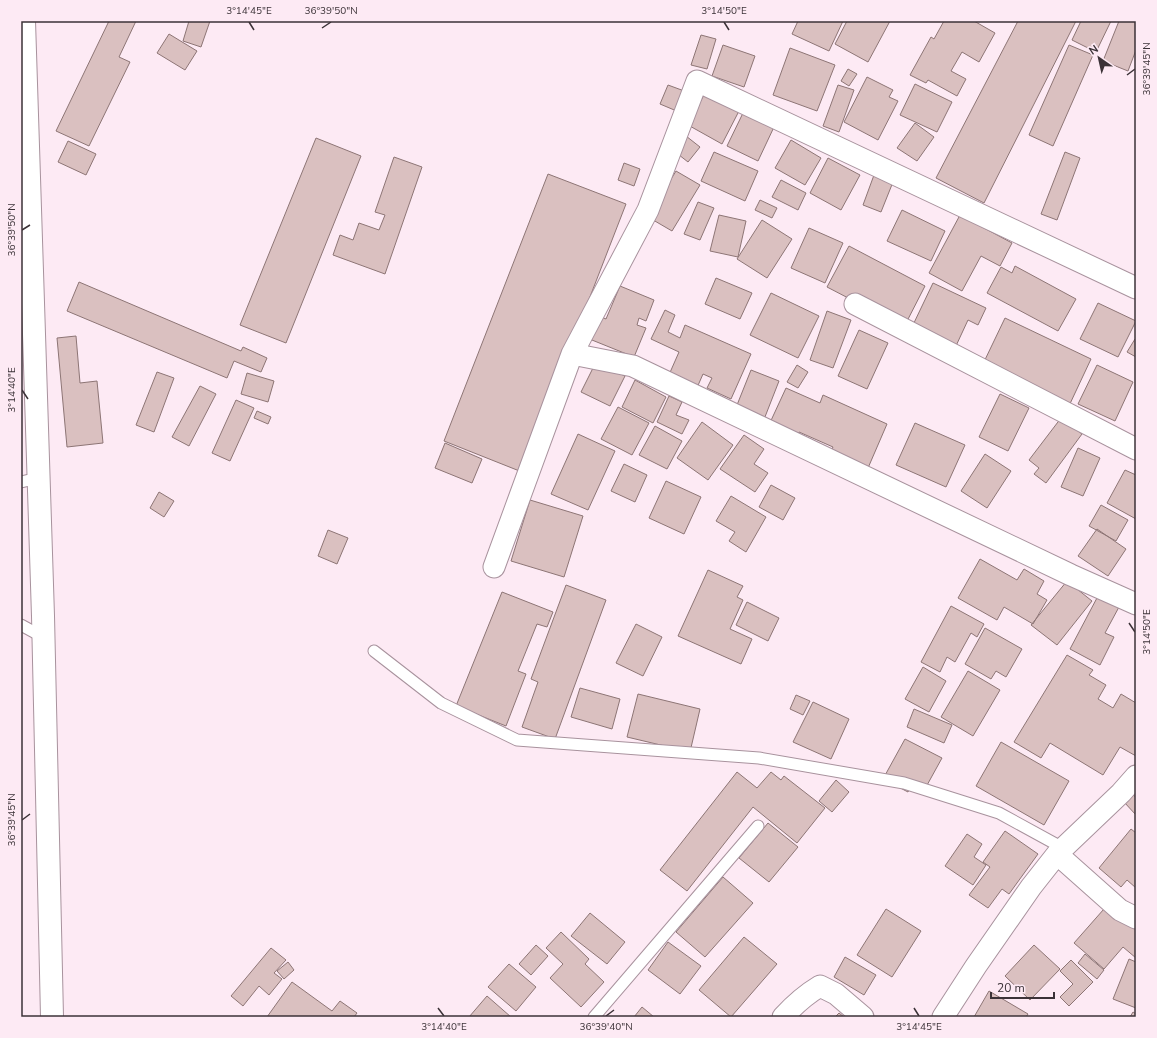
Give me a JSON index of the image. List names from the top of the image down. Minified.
{"scale_bar":"20 m","north":"top left","coordinates":["3°14'45\"E","36°39'50\"N","3°14'50\"E","36°39'45\"N","3°14'40\"E","36°39'40\"N"]}
